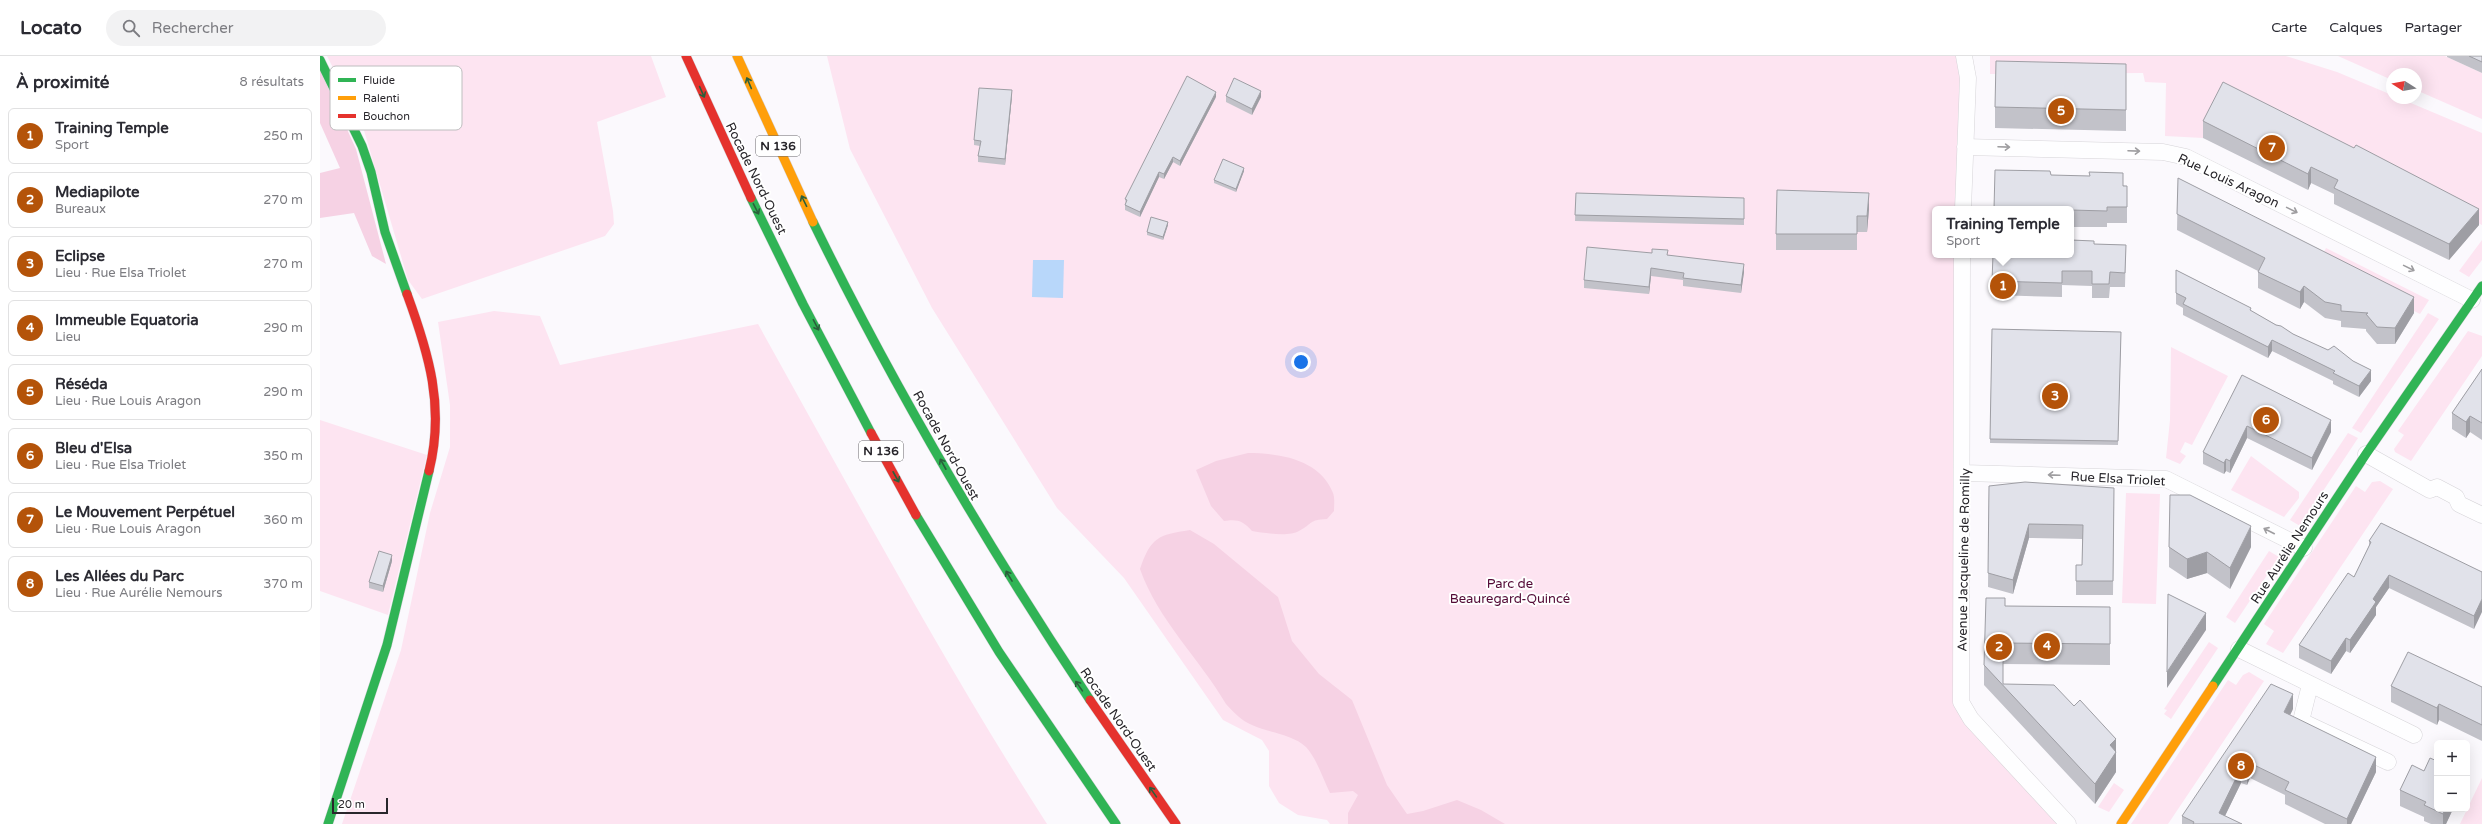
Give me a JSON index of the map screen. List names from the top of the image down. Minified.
{"streets":{"main road":["N 136","Rocade Nord-Ouest","Rue Aurélie Nemours"],"street":["Rue Louis Aragon","Rue Elsa Triolet","Avenue Jacqueline de Romilly"]},"crossings":[["Rue Louis Aragon","Rue Aurélie Nemours"],["Rue Elsa Triolet","Rue Aurélie Nemours"],["Rue Elsa Triolet","Avenue Jacqueline de Romilly"]],"one_way":["Rue Louis Aragon","Rue Elsa Triolet"],"parks":["Parc de Beauregard-Quincé"],"legend":["Fluide","Ralenti","Bouchon"],"scale_bar":"20 m","north":"left","page":{"header":"Locato","search":"Rechercher","nav":["Carte","Calques","Partager"],"heading":["À proximité","8 résultats"],"pins":["5","7","1","3","6","4","2","8"],"list":[{"mark":"1","name":"Training Temple","note":"Sport","value":"250 m"},{"mark":"2","name":"Mediapilote","note":"Bureaux","value":"270 m"},{"mark":"3","name":"Eclipse","note":"Lieu · Rue Elsa Triolet","value":"270 m"},{"mark":"4","name":"Immeuble Equatoria","note":"Lieu","value":"290 m"},{"mark":"5","name":"Réséda","note":"Lieu · Rue Louis Aragon","value":"290 m"},{"mark":"6","name":"Bleu d'Elsa","note":"Lieu · Rue Elsa Triolet","value":"350 m"},{"mark":"7","name":"Le Mouvement Perpétuel","note":"Lieu · Rue Louis Aragon","value":"360 m"},{"mark":"8","name":"Les Allées du Parc","note":"Lieu · Rue Aurélie Nemours","value":"370 m"}],"popup":["Training Temple","Sport"],"map_buttons":["+","−"],"scale":"20 m"}}
